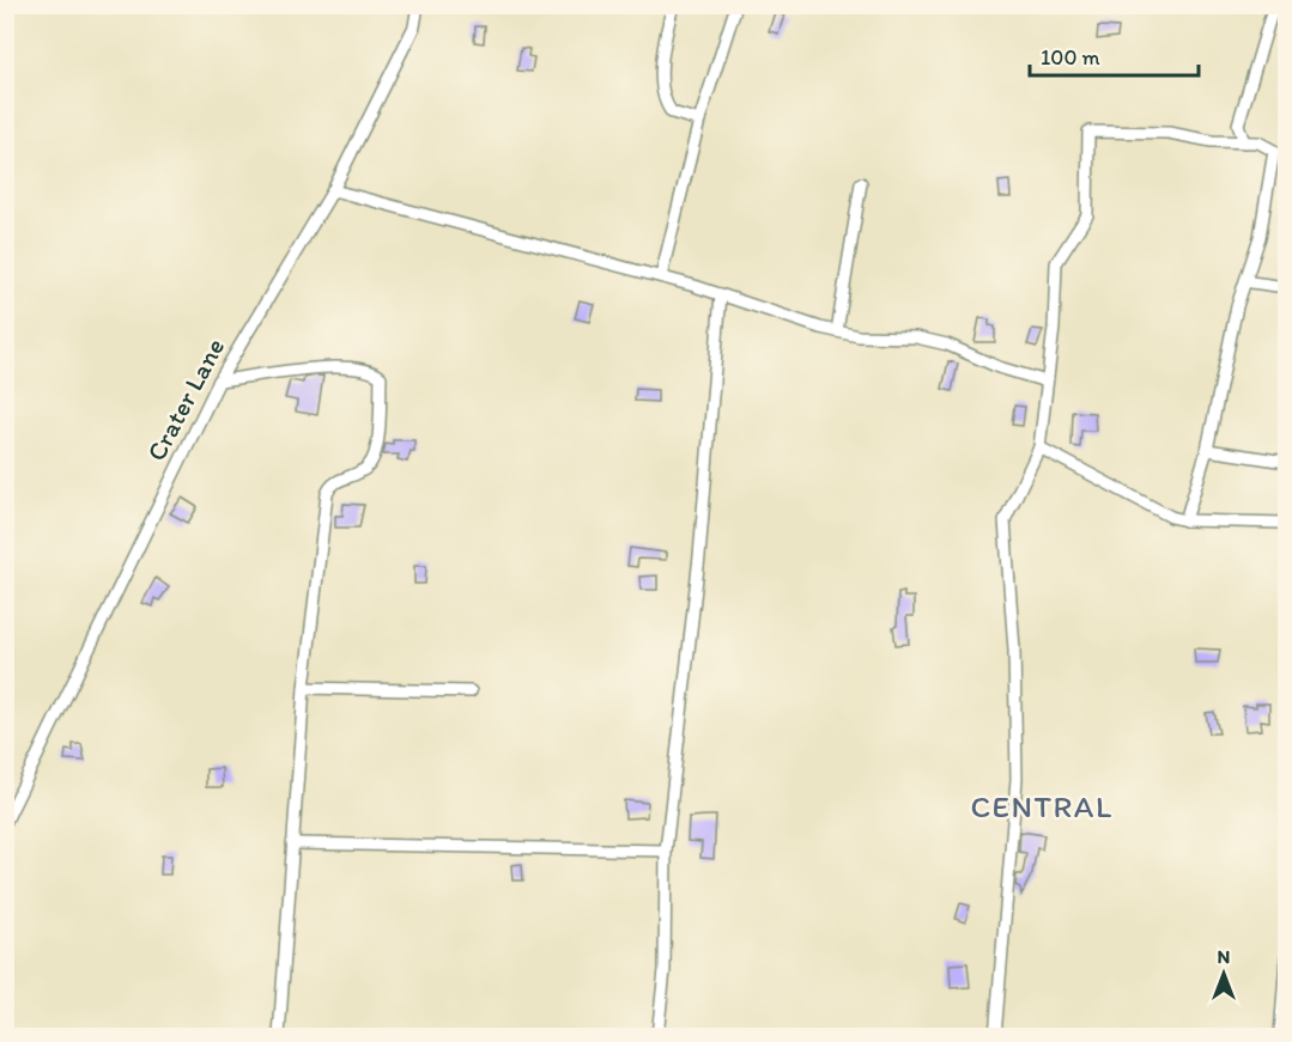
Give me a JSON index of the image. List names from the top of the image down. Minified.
{"streets":{"street":["Crater Lane"]},"districts":["CENTRAL"],"scale_bar":"100 m","north":"top"}
